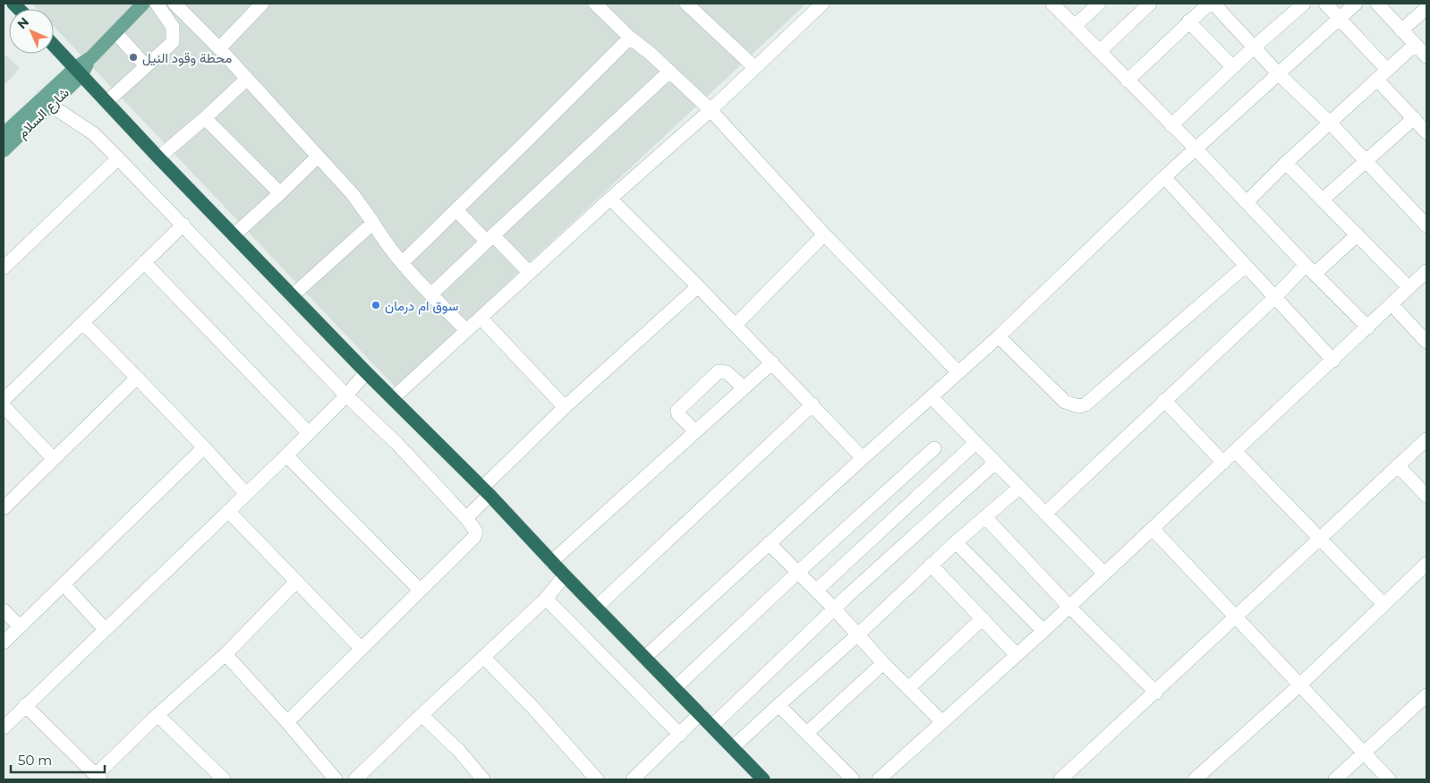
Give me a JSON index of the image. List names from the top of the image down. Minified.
{"streets":{"main road":["شارع السلام"]},"places":["محطة وقود النيل","سوق ام درمان"],"scale_bar":"50 m","north":"top left"}
